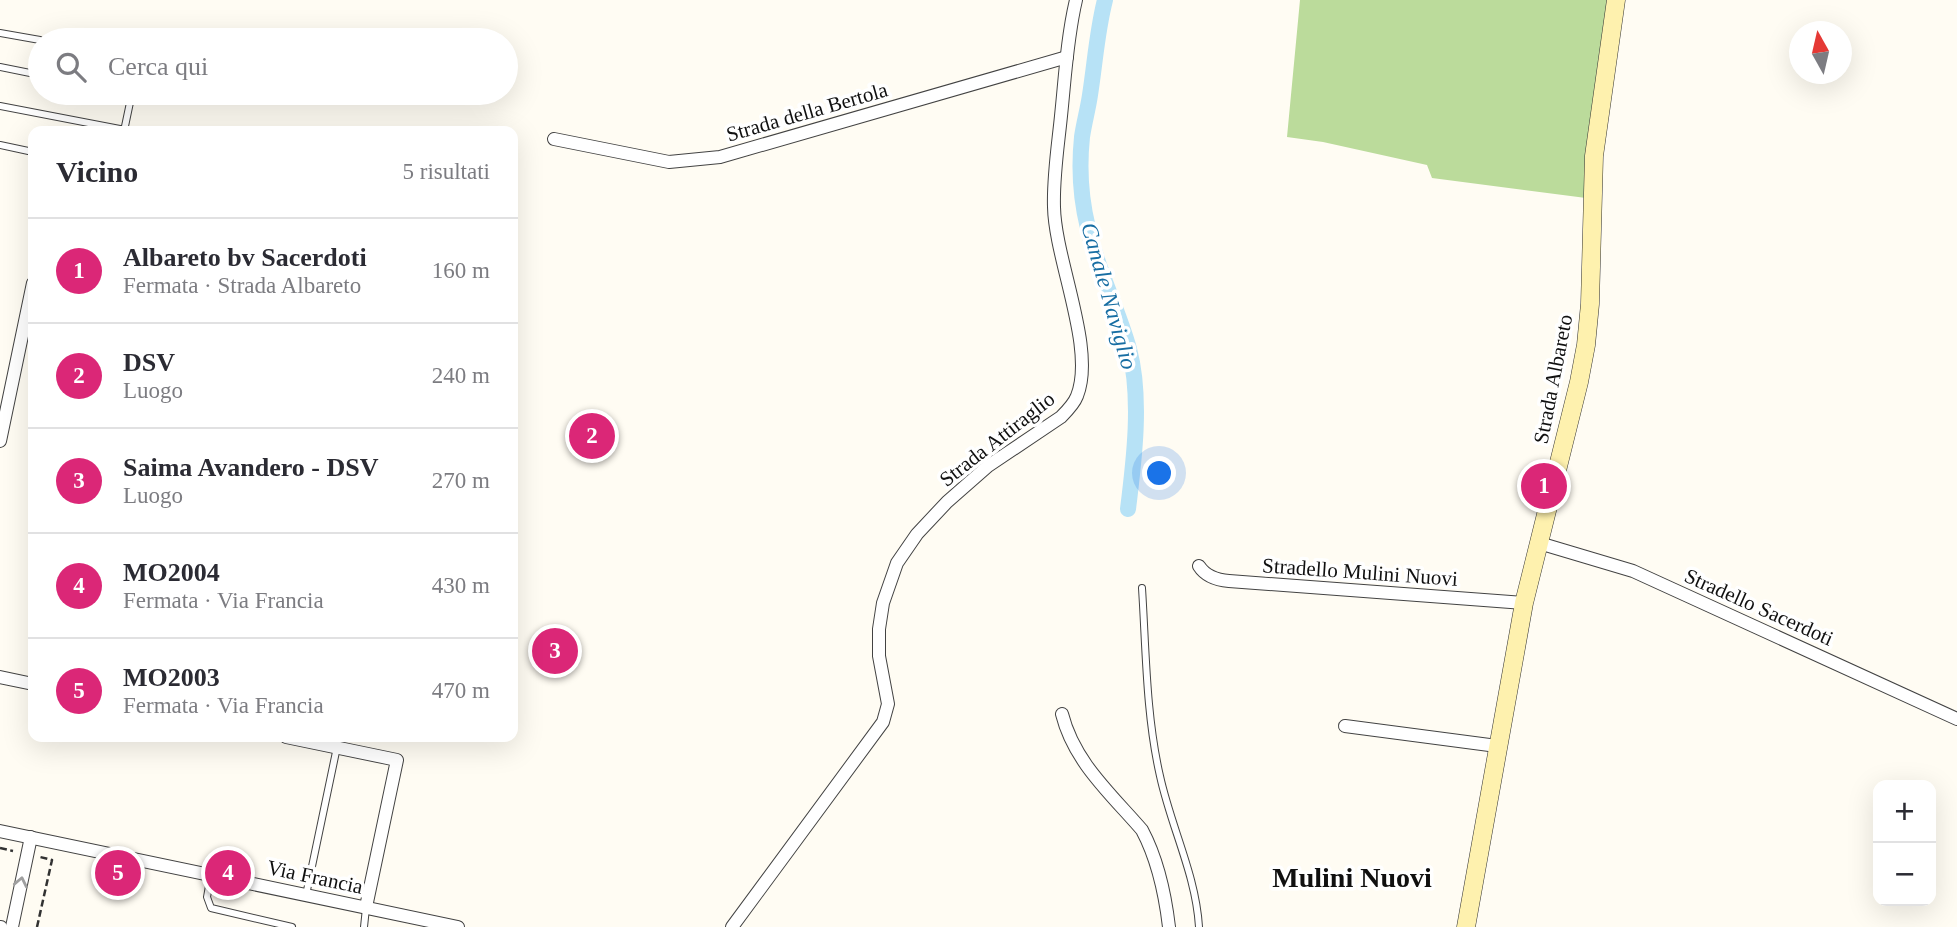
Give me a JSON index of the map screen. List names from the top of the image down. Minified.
{"streets":{"street":["Strada della Bertola","Strada Albareto","Strada Attiraglio","Stradello Mulini Nuovi","Stradello Sacerdoti","Via Francia"]},"crossings":[["Strada della Bertola","Strada Attiraglio"],["Strada Albareto","Stradello Mulini Nuovi"],["Strada Albareto","Stradello Sacerdoti"]],"districts":["Mulini Nuovi"],"water":["Canale Naviglio"],"north":"top","page":{"search":"Cerca qui","heading":["Vicino","5 risultati"],"list":[{"mark":"1","name":"Albareto bv Sacerdoti","note":"Fermata · Strada Albareto","value":"160 m"},{"mark":"2","name":"DSV","note":"Luogo","value":"240 m"},{"mark":"3","name":"Saima Avandero - DSV","note":"Luogo","value":"270 m"},{"mark":"4","name":"MO2004","note":"Fermata · Via Francia","value":"430 m"},{"mark":"5","name":"MO2003","note":"Fermata · Via Francia","value":"470 m"}],"pins":["2","1","3","4","5"],"map_buttons":["+","−"]}}
